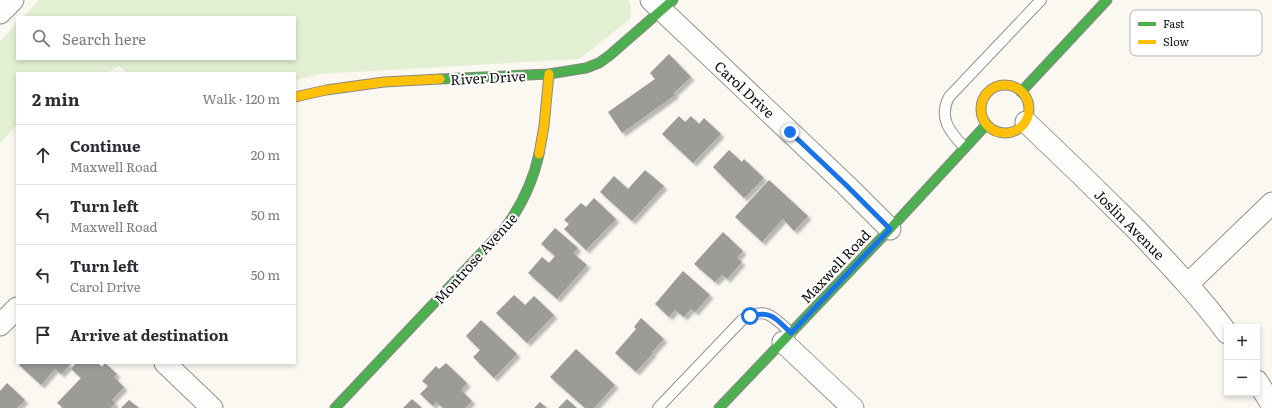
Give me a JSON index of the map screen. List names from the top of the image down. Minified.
{"streets":{"street":["River Drive","Carol Drive","Joslin Avenue","Montrose Avenue","Maxwell Road"]},"crossings":[["River Drive","Carol Drive"],["River Drive","Montrose Avenue"],["Carol Drive","Maxwell Road"],["Joslin Avenue","Maxwell Road"]],"legend":["Fast","Slow"],"page":{"search":"Search here","heading":["2 min","Walk · 120 m"],"list":[["Continue","Maxwell Road","20 m"],["Turn left","Maxwell Road","50 m"],["Turn left","Carol Drive","50 m"],"Arrive at destination"],"map_buttons":["+","−"]}}
